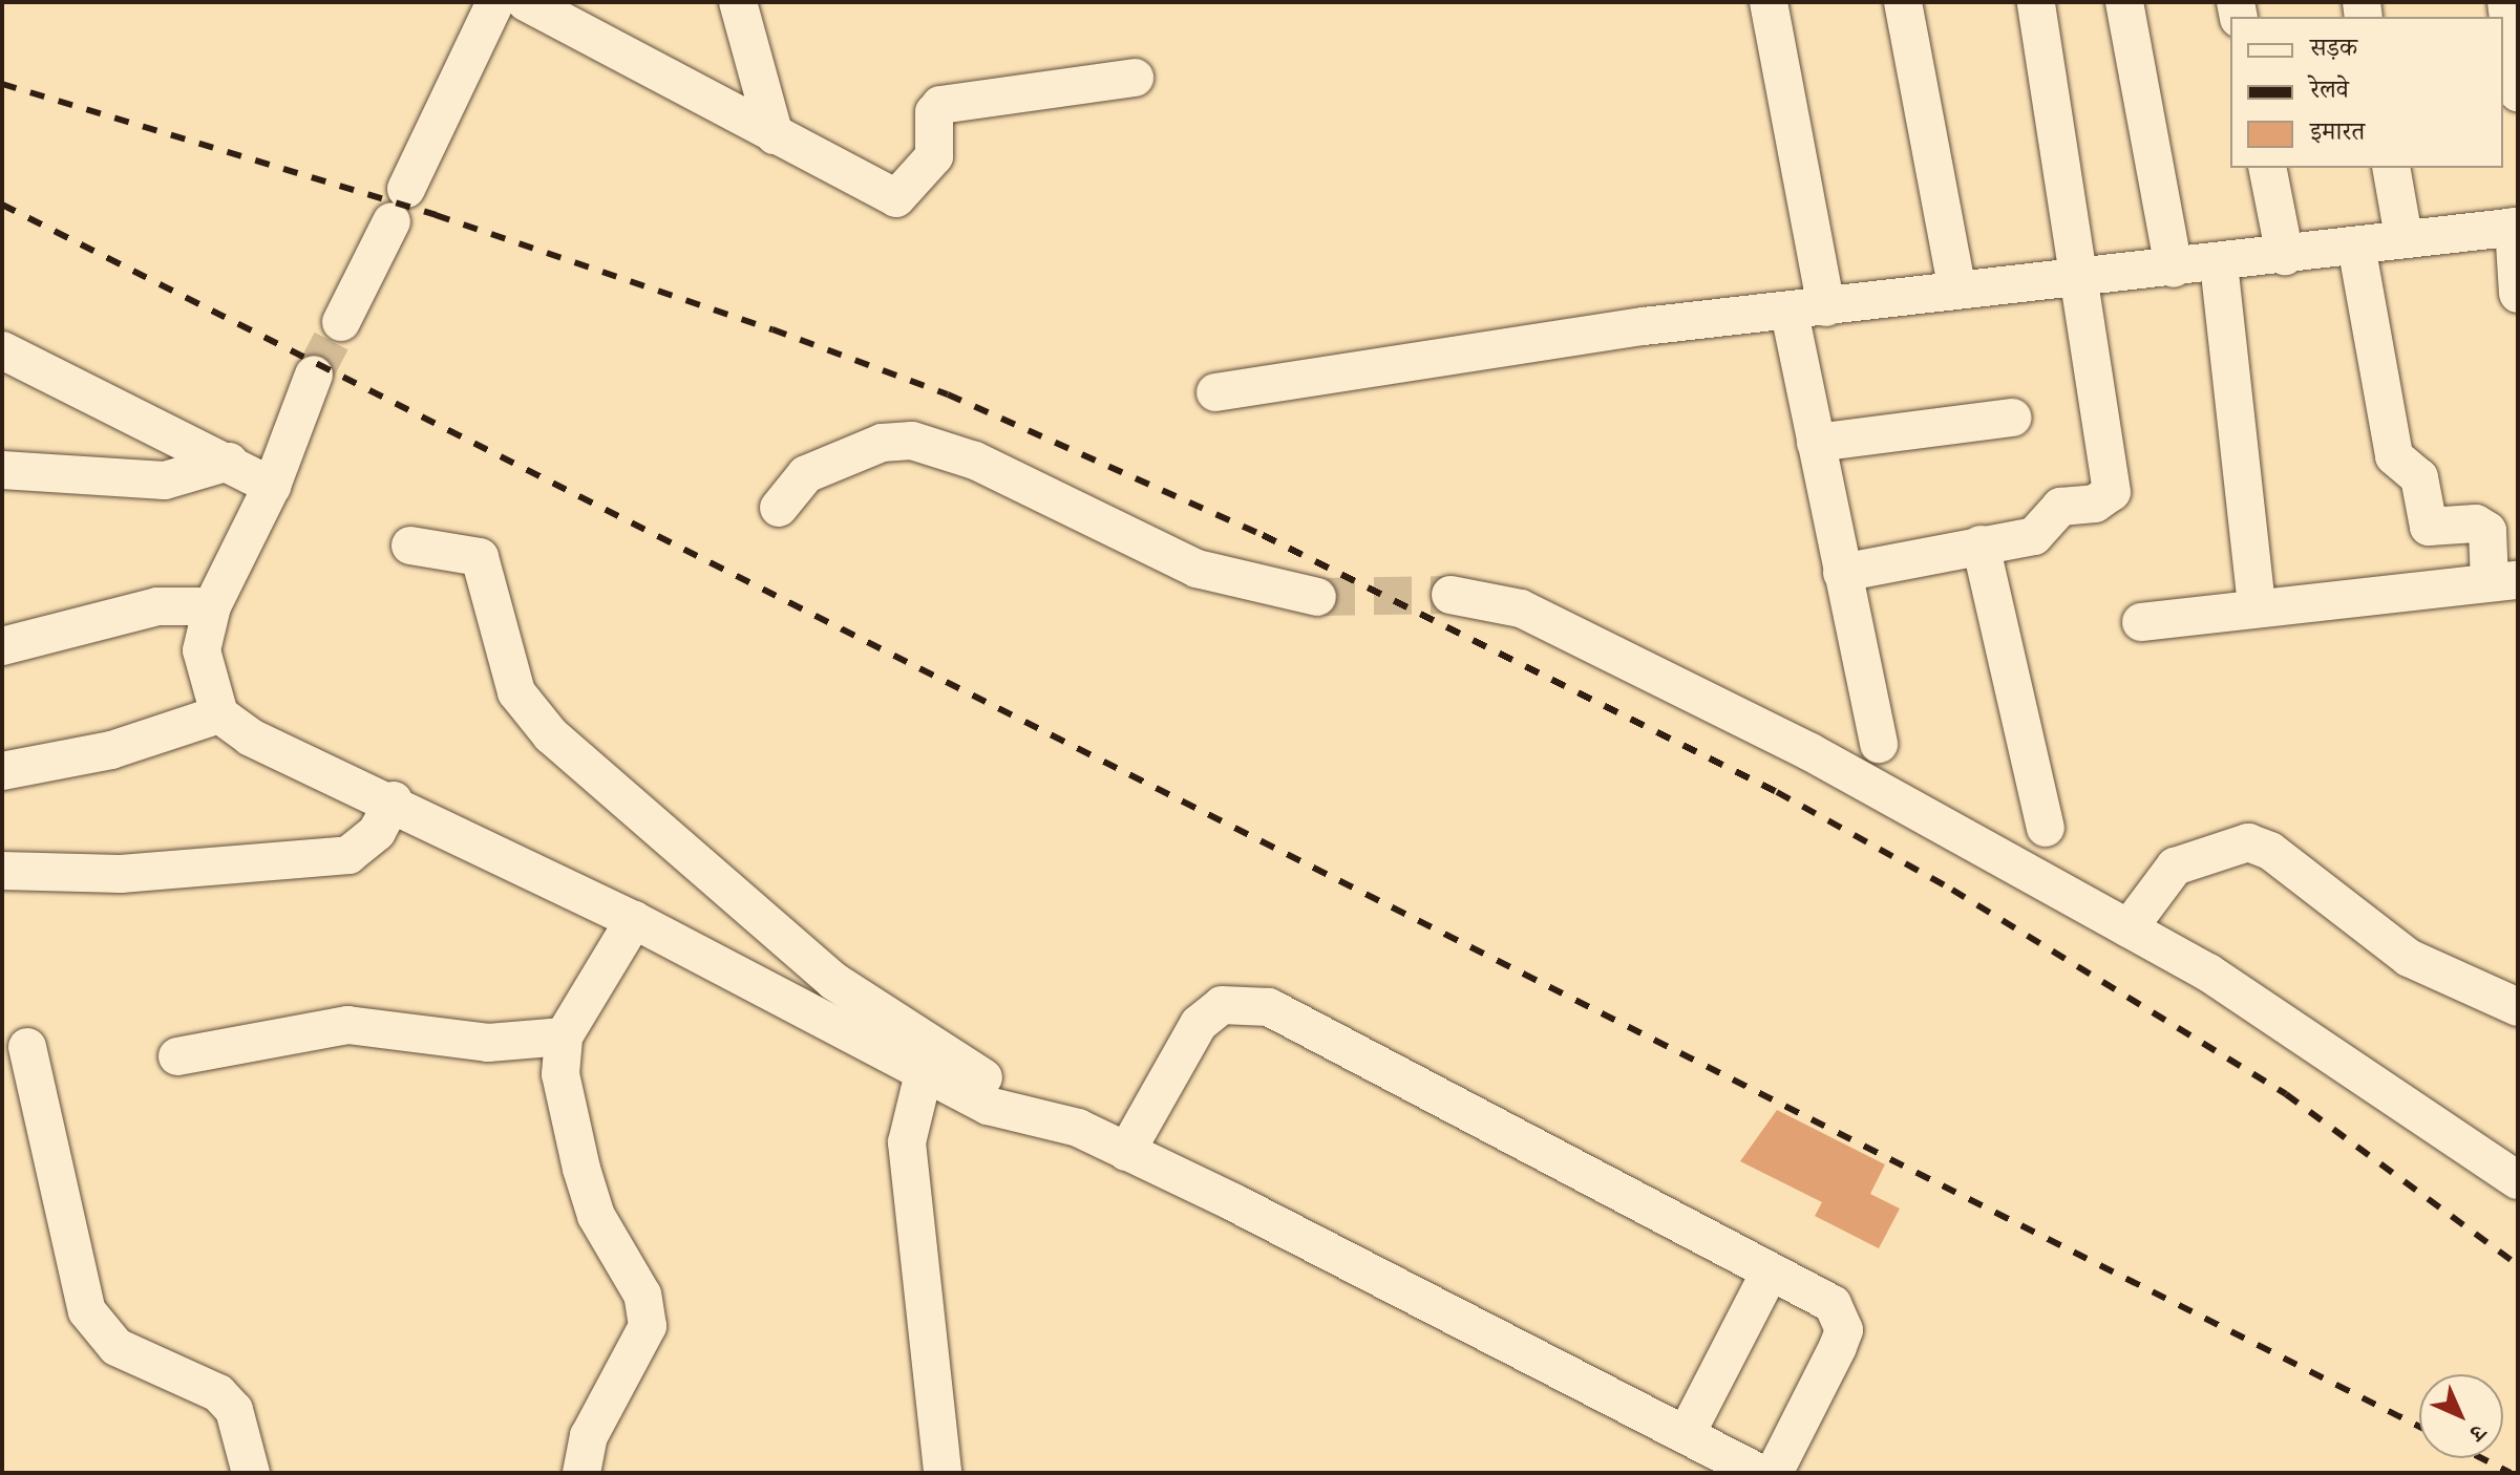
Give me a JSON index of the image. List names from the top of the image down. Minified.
{"legend":["सड़क","रेलवे","इमारत"],"north":"bottom right"}
